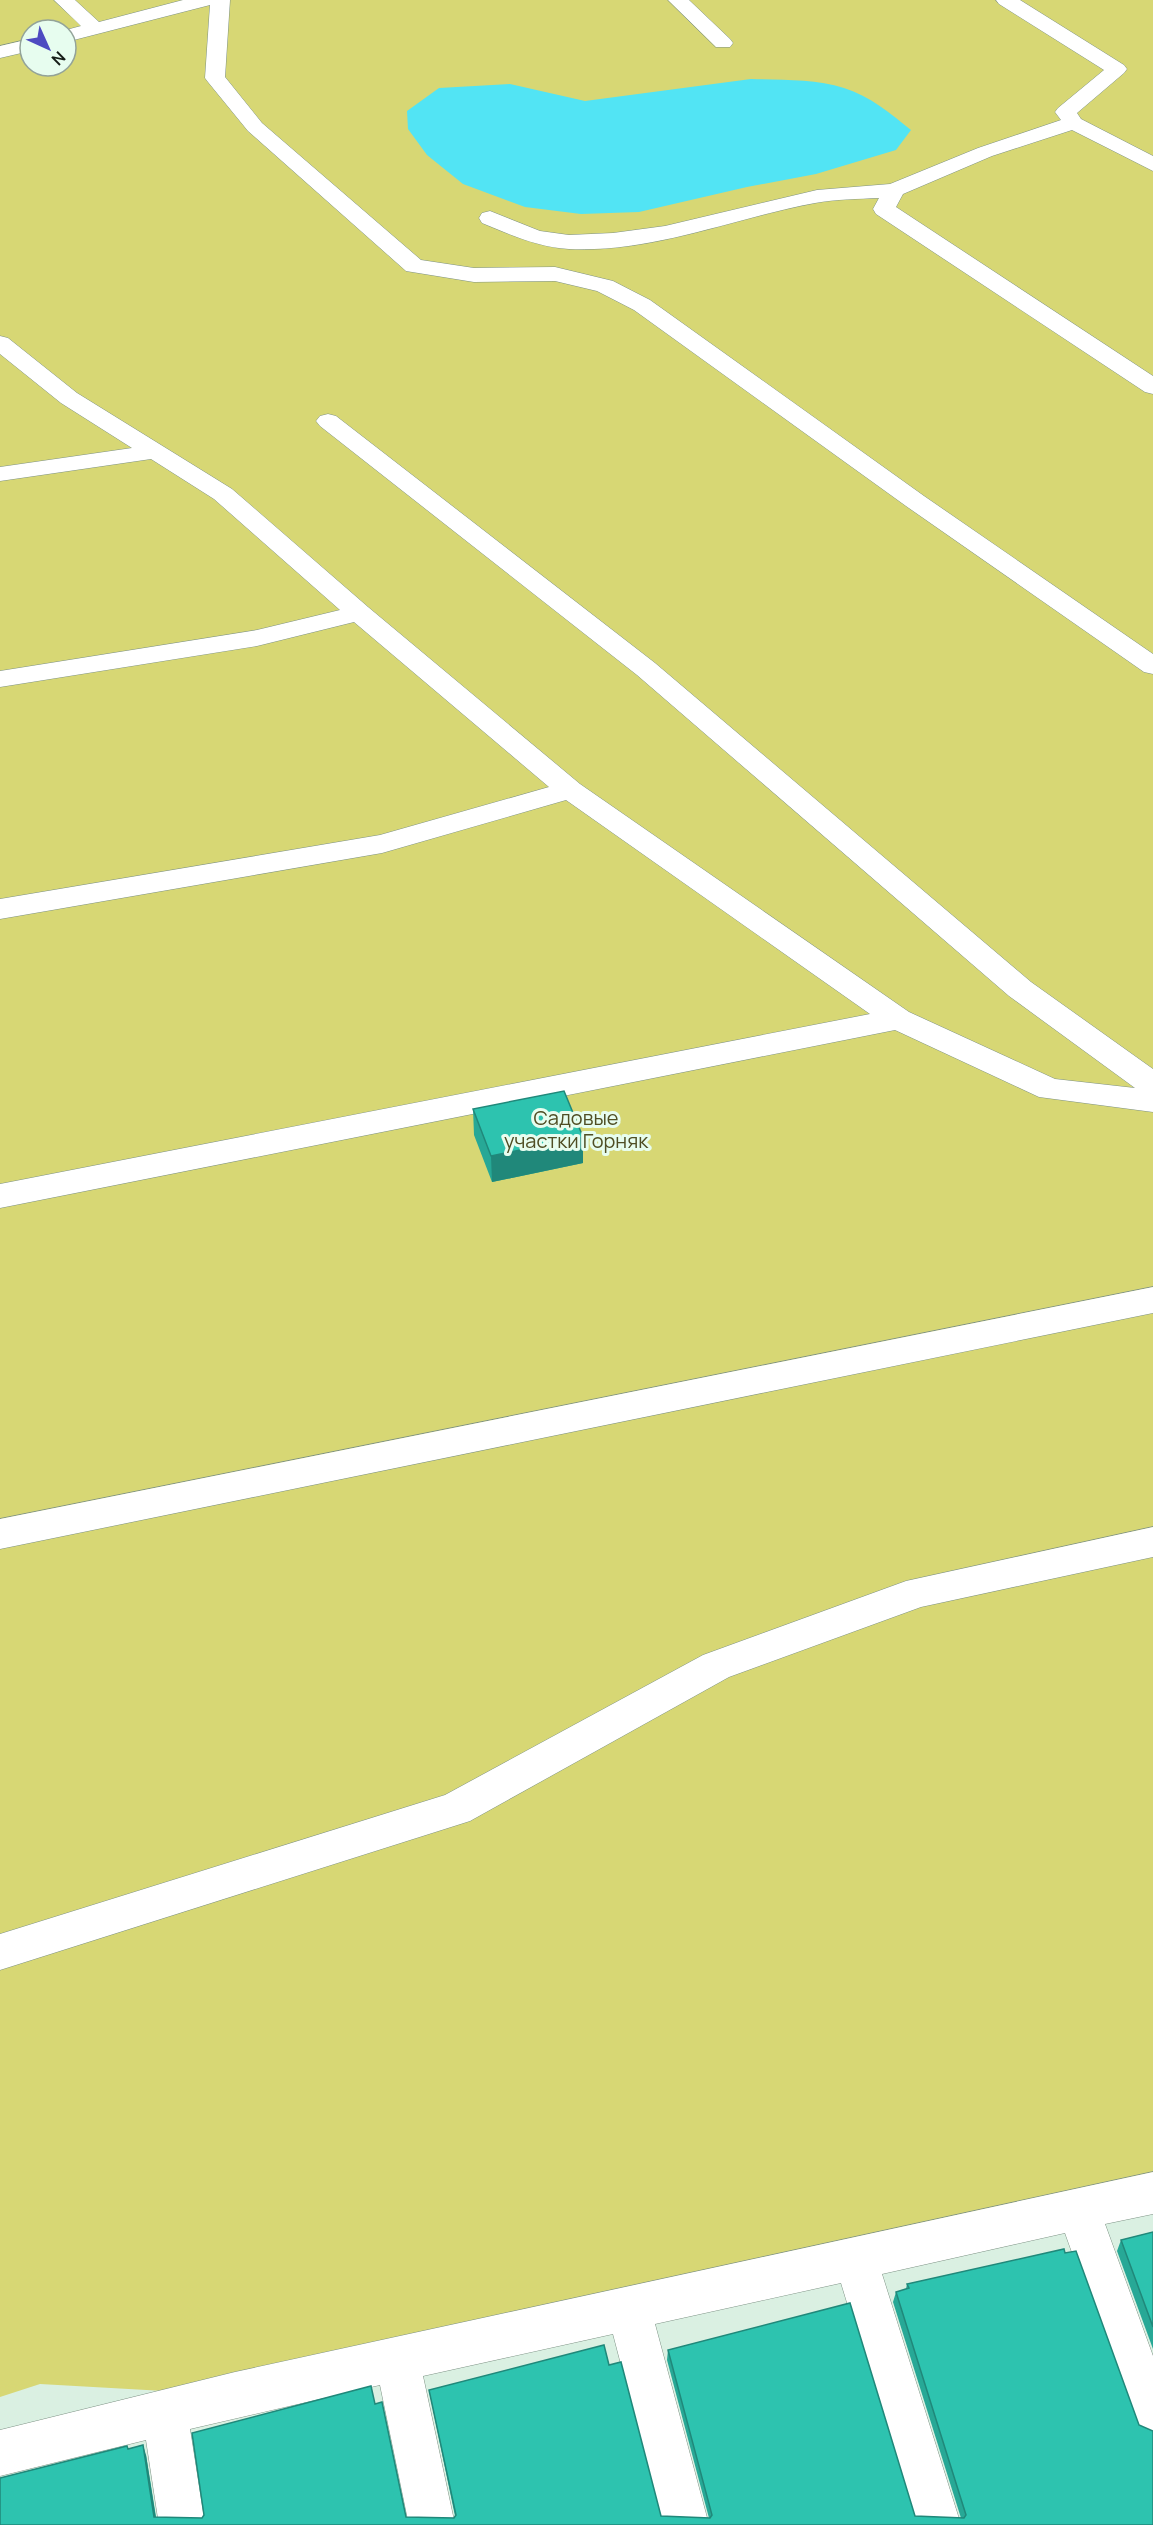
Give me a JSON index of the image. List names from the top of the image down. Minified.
{"parks":["Садовые участки Горняк"],"north":"bottom right"}
